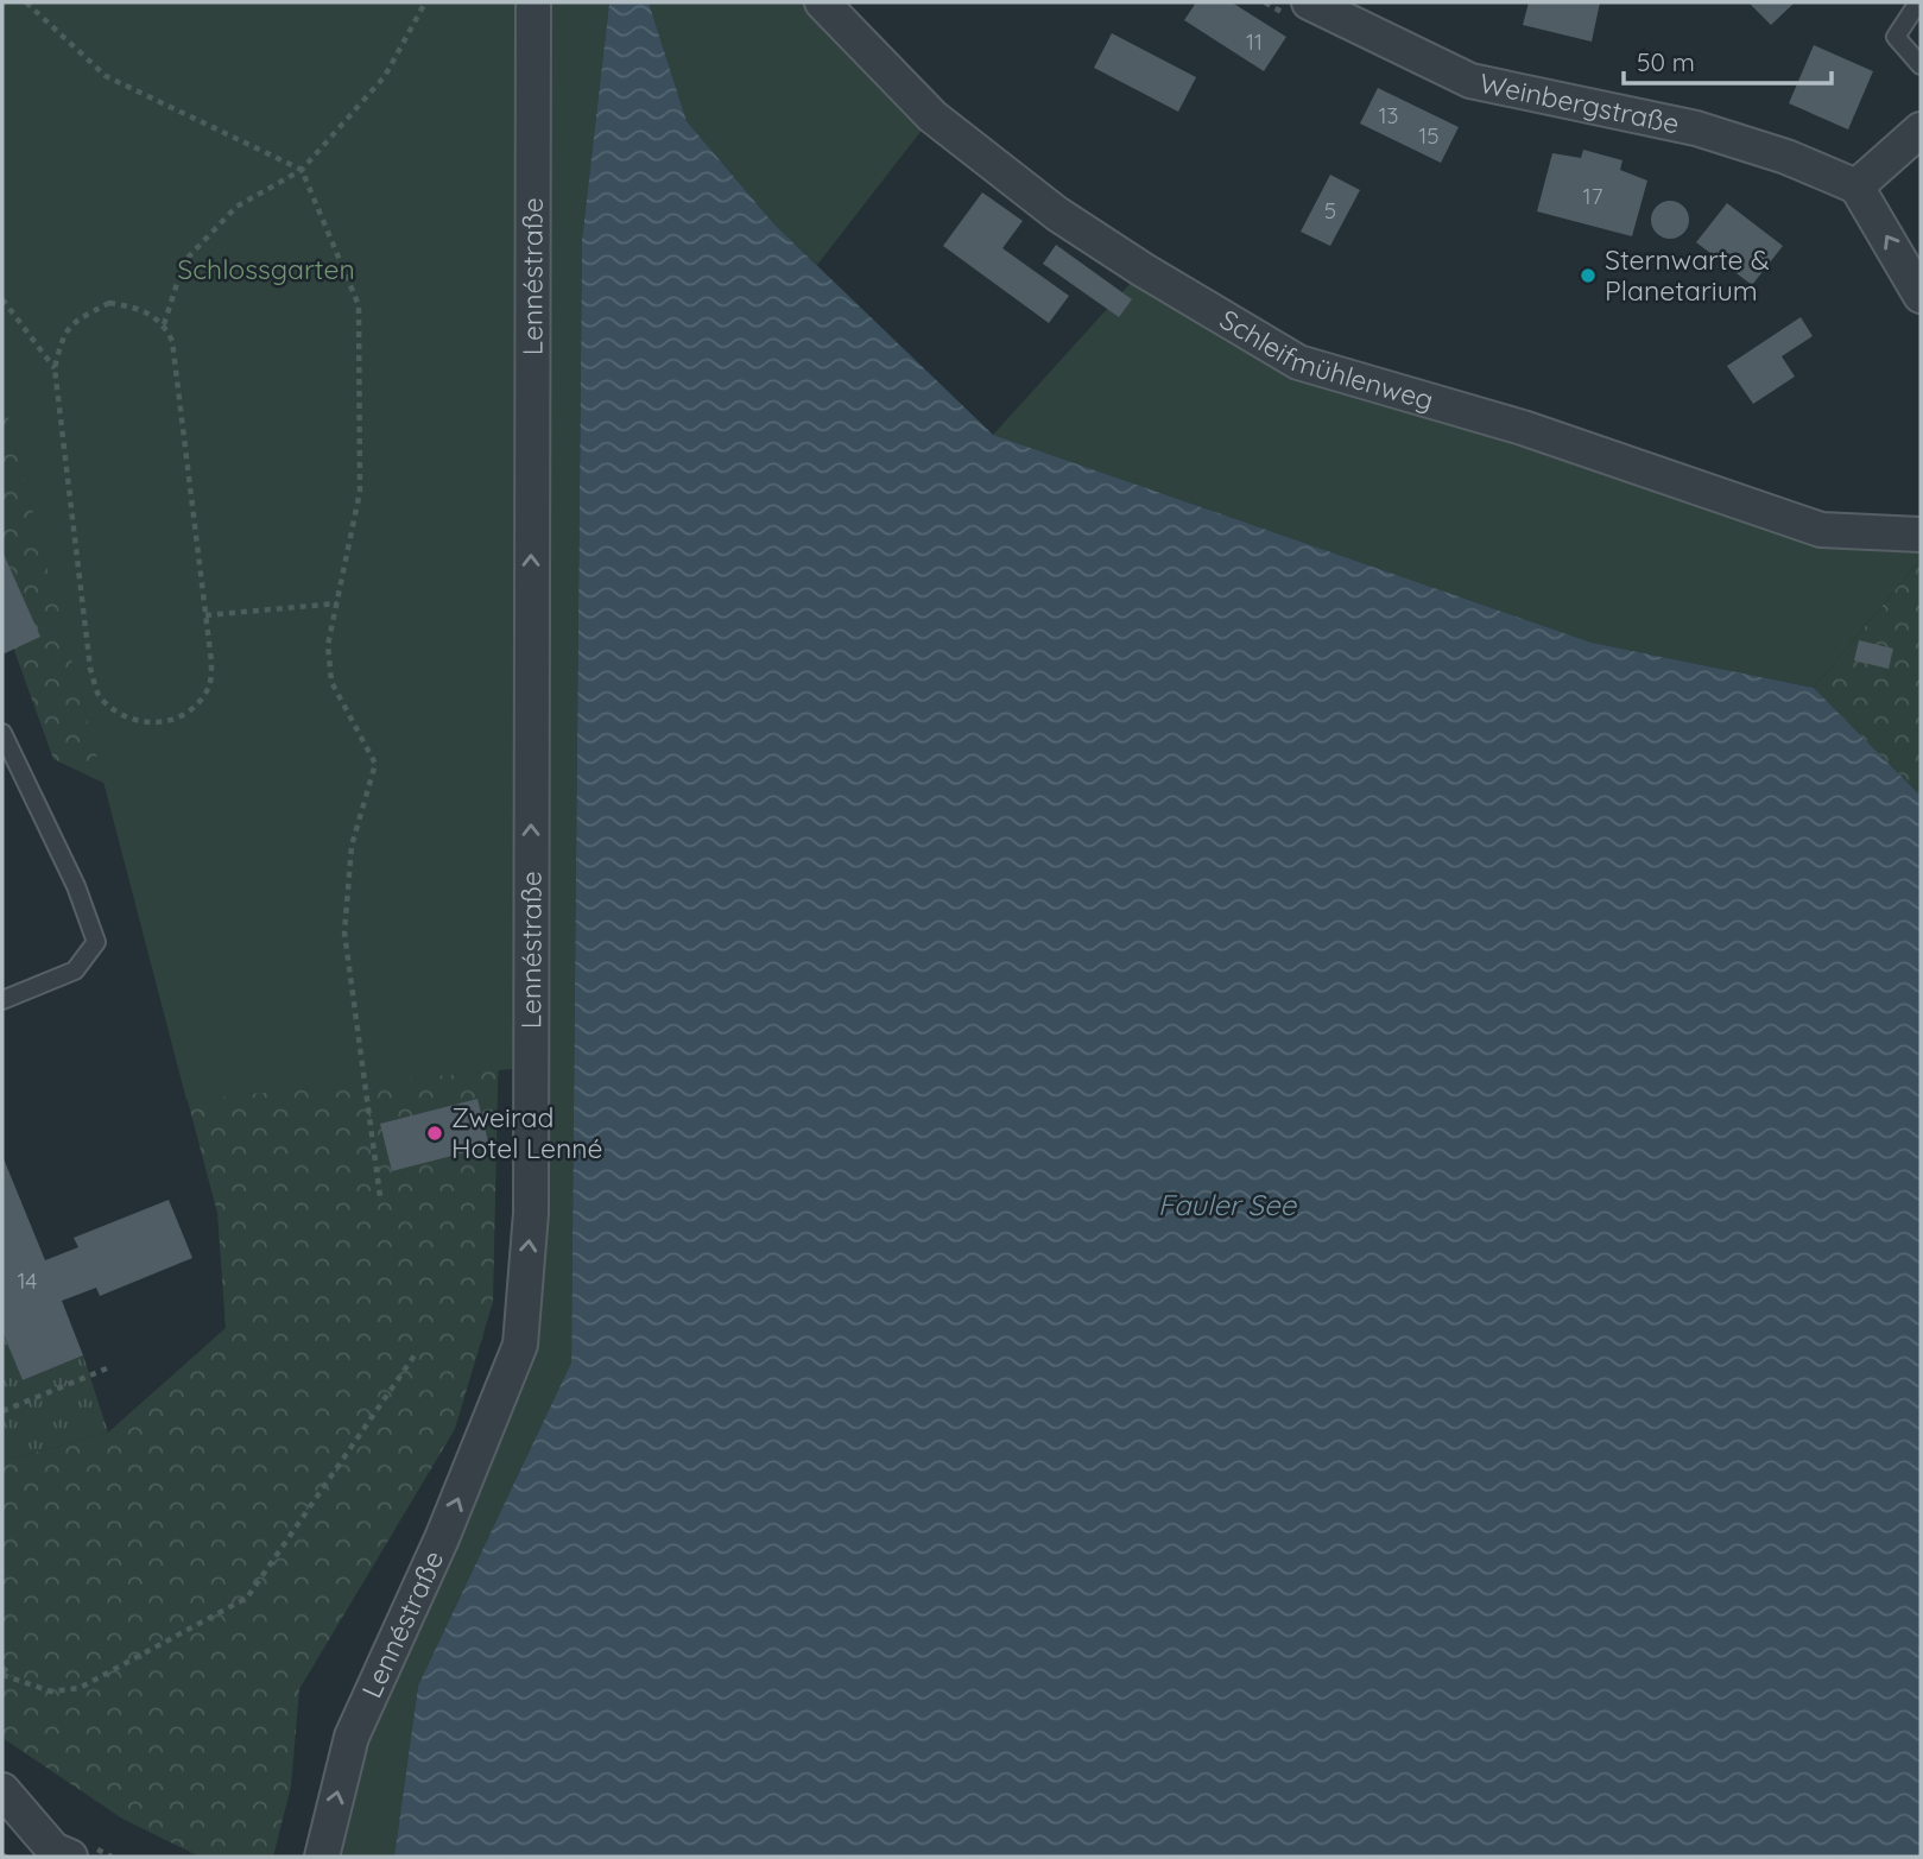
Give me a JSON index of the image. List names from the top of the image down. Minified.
{"streets":{"street":["Weinbergstraße","Lennéstraße","Schleifmühlenweg"]},"one_way":["Lennéstraße"],"water":["Fauler See"],"parks":["Schlossgarten"],"places":["Sternwarte & Planetarium","Zweirad Hotel Lenné"],"house_numbers":["11","13","15","17","5","14"],"scale_bar":"50 m"}
